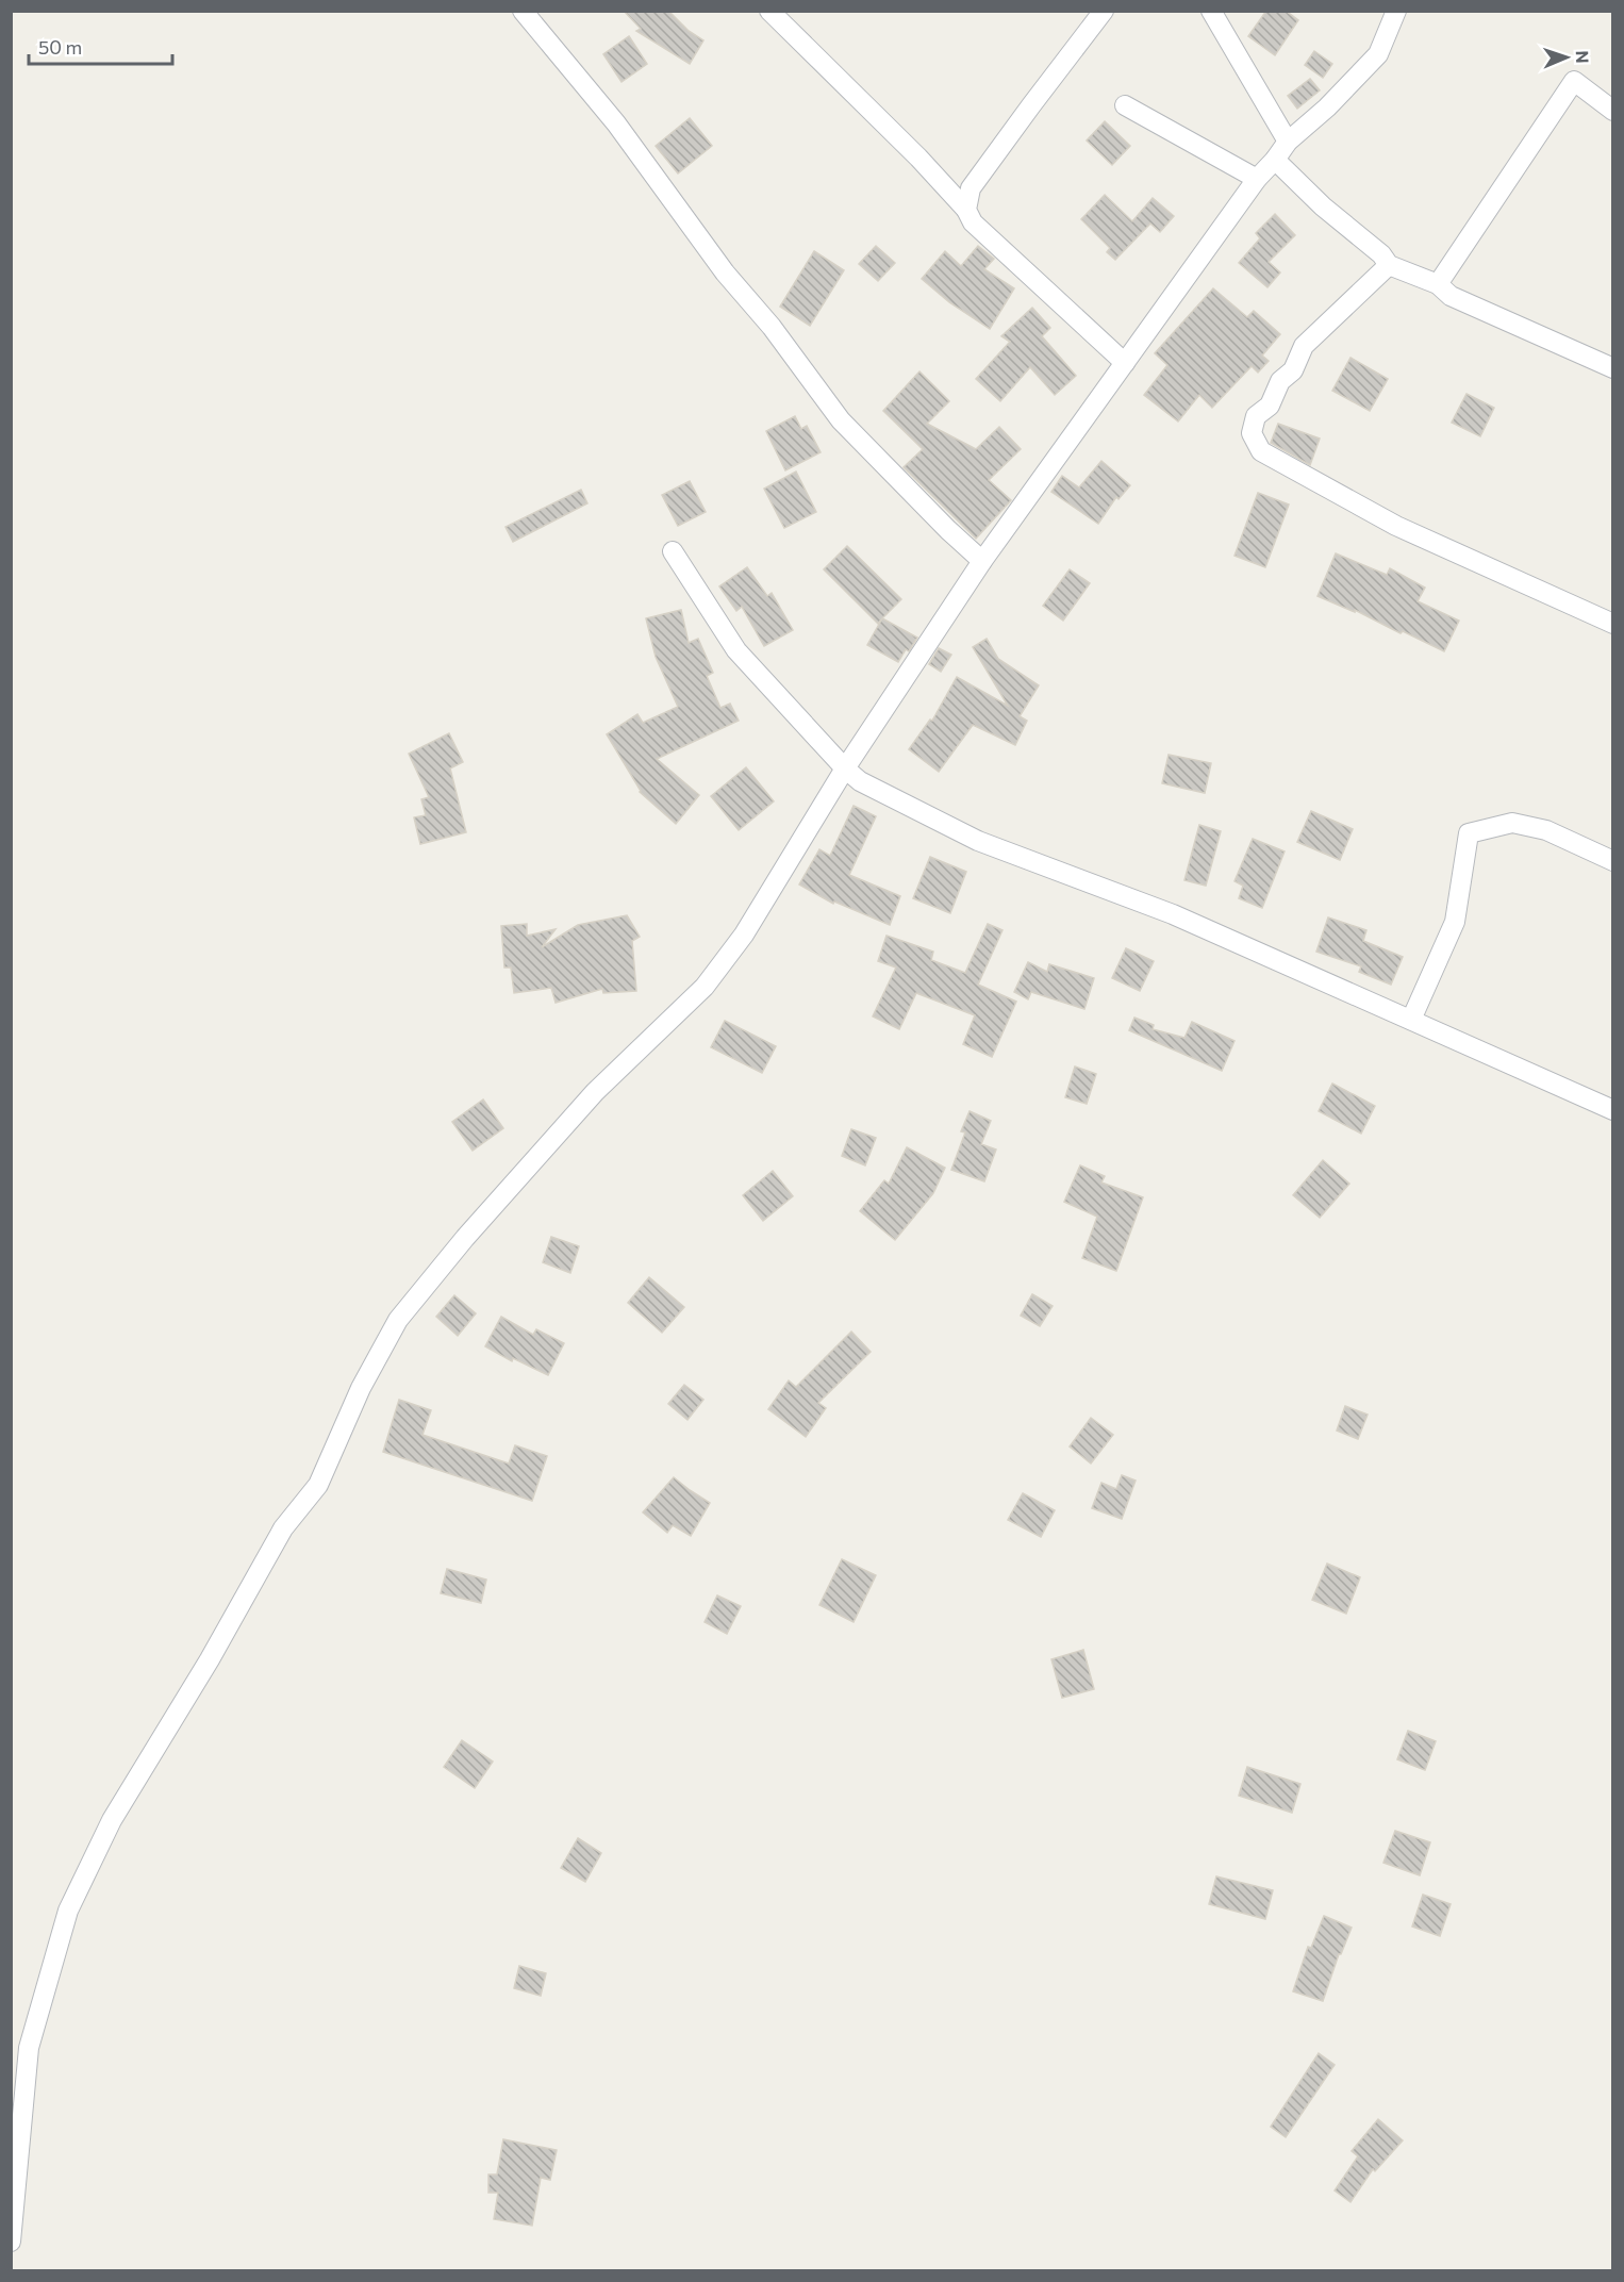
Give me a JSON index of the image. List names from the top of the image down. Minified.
{"scale_bar":"50 m","north":"right"}
